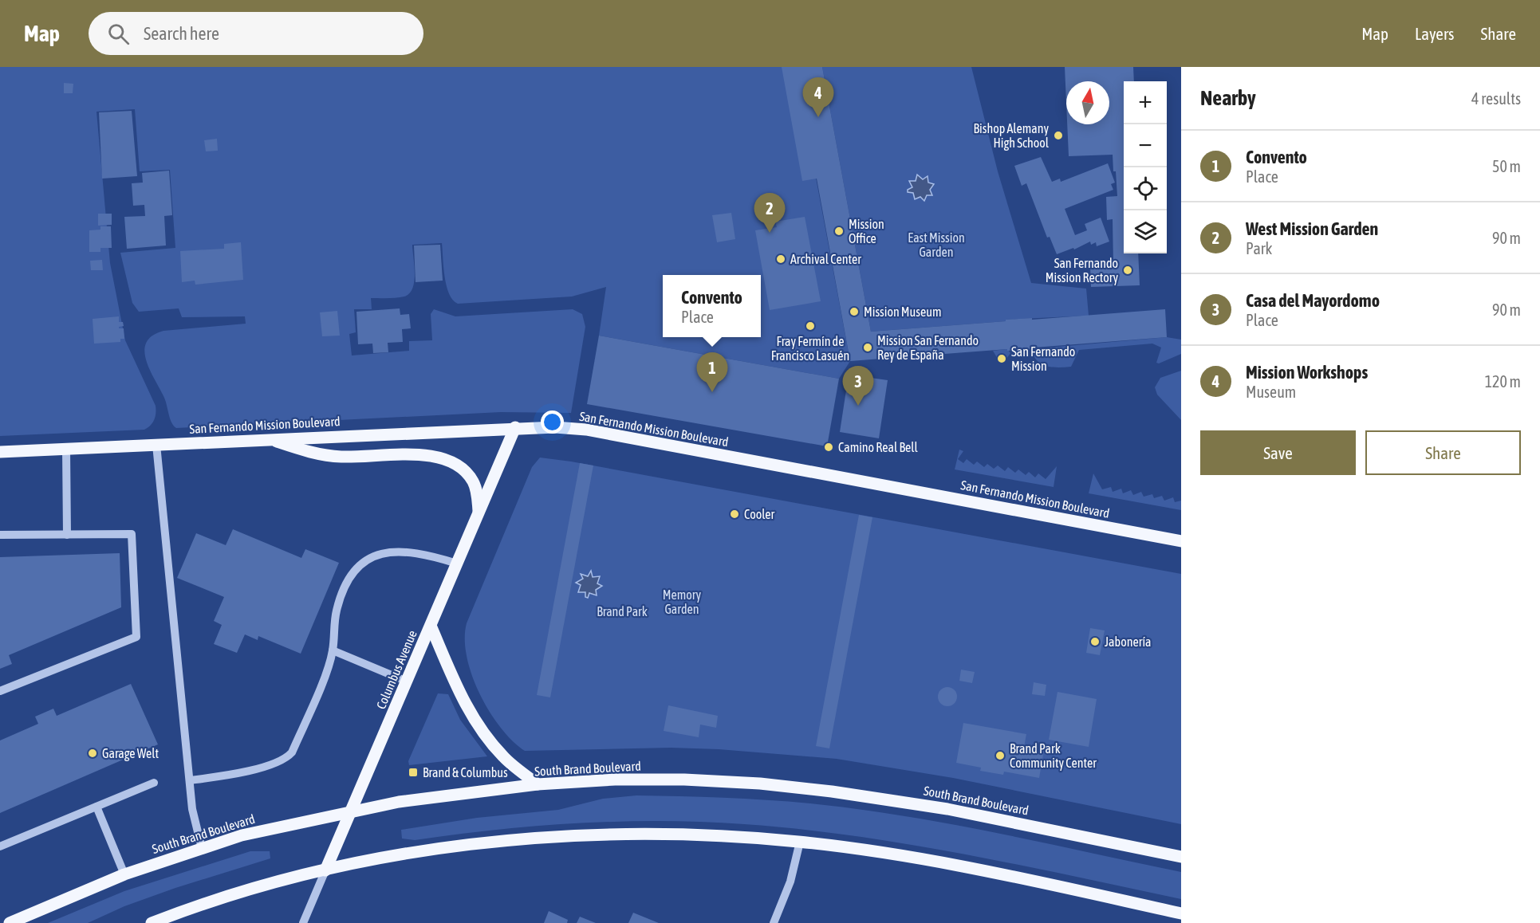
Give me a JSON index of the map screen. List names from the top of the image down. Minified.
{"streets":{"main road":["San Fernando Mission Boulevard","Columbus Avenue","South Brand Boulevard"]},"crossings":[["San Fernando Mission Boulevard","Columbus Avenue"],["Columbus Avenue","South Brand Boulevard"]],"parks":["East Mission Garden","Memory Garden","Brand Park"],"places":{"other":["Bishop Alemany High School","Mission Office","Archival Center","San Fernando Mission Rectory","Mission Museum","Fray Fermín de Francisco Lasuén","Mission San Fernando Rey de España","San Fernando Mission","Camino Real Bell","Cooler","Jabonería","Garage Welt","Brand Park Community Center"],"transit":["Brand & Columbus"]},"north":"top","page":{"header":"Map","search":"Search here","nav":["Map","Layers","Share"],"heading":["Nearby","4 results"],"pins":["4","2","1","3"],"map_buttons":["+","−"],"list":[{"mark":"1","name":"Convento","note":"Place","value":"50 m"},{"mark":"2","name":"West Mission Garden","note":"Park","value":"90 m"},{"mark":"3","name":"Casa del Mayordomo","note":"Place","value":"90 m"},{"mark":"4","name":"Mission Workshops","note":"Museum","value":"120 m"}],"popup":["Convento","Place"],"buttons":["Save","Share"]}}
